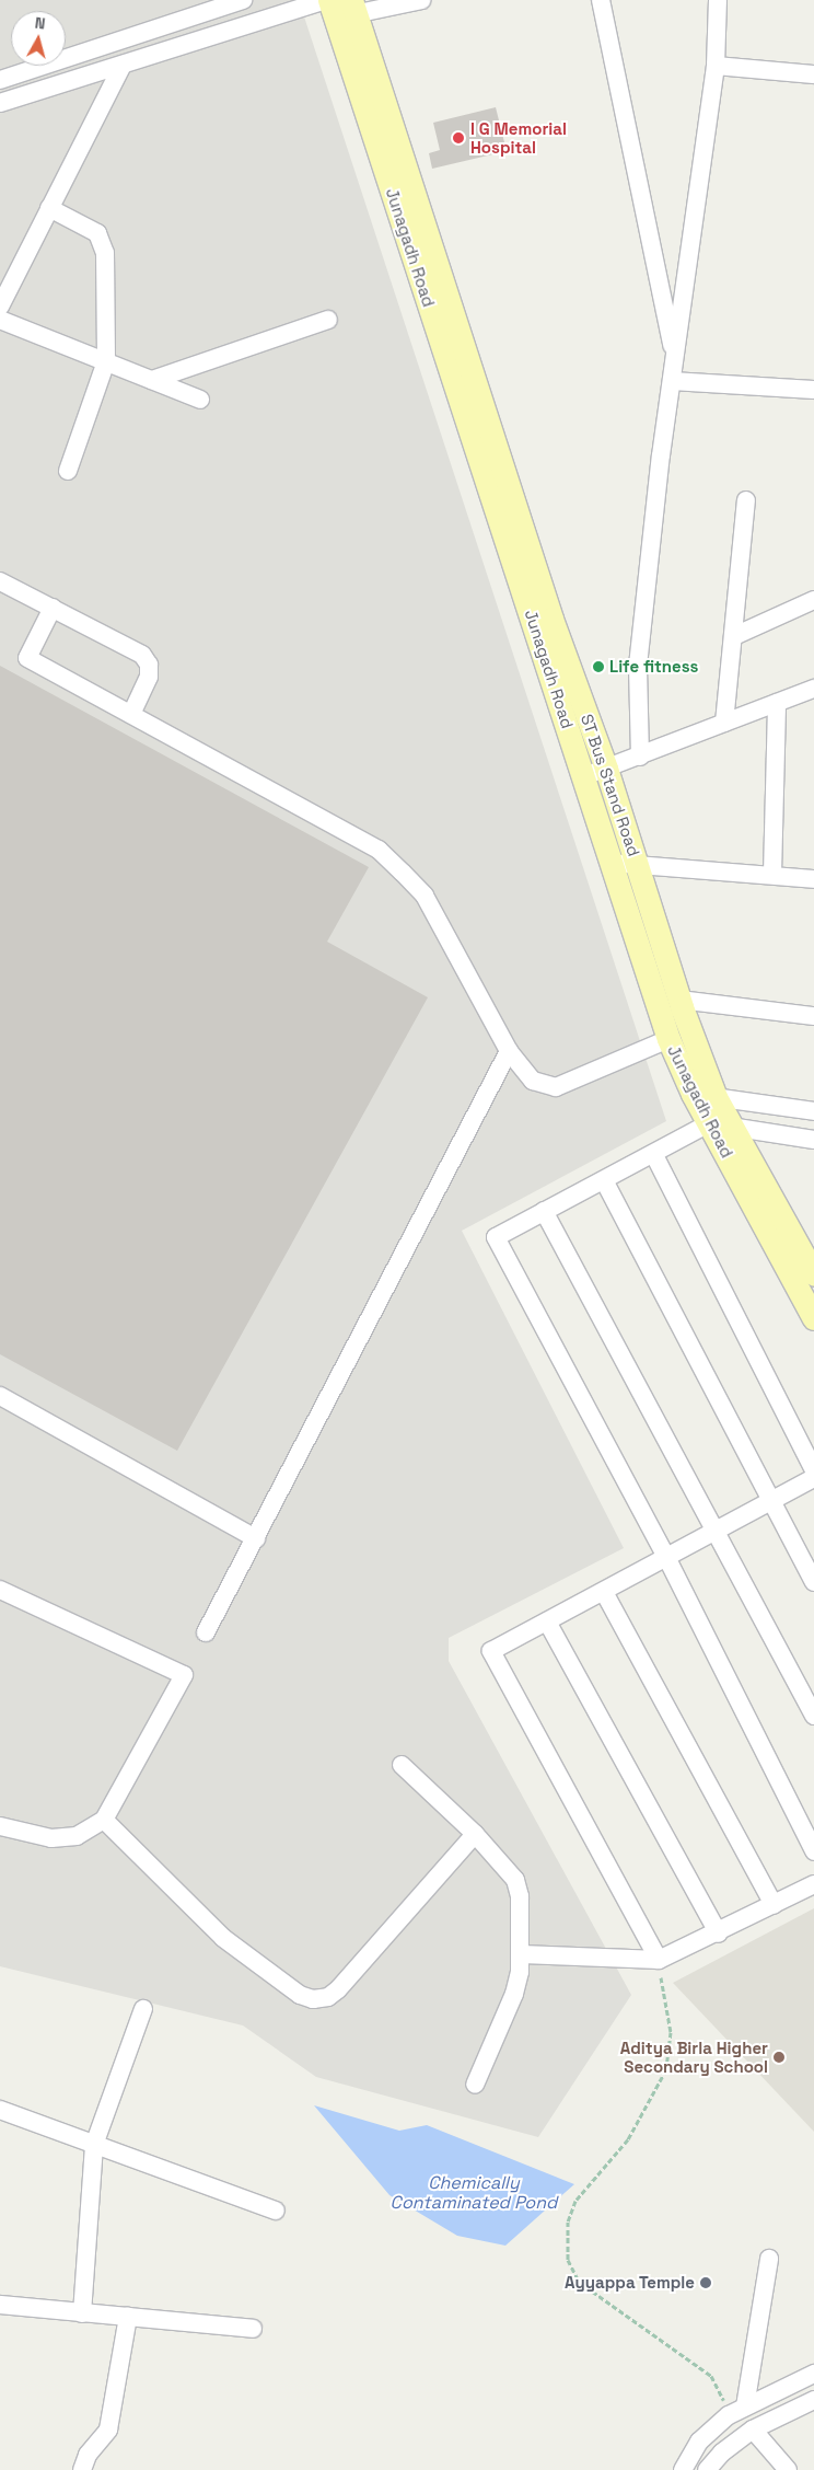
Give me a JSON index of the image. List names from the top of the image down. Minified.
{"streets":{"main road":["Junagadh Road","ST Bus Stand Road"]},"crossings":[["Junagadh Road","ST Bus Stand Road"]],"water":["Chemically Contaminated Pond"],"places":["I G Memorial Hospital","Life fitness","Aditya Birla Higher Secondary School","Ayyappa Temple"],"north":"top"}
